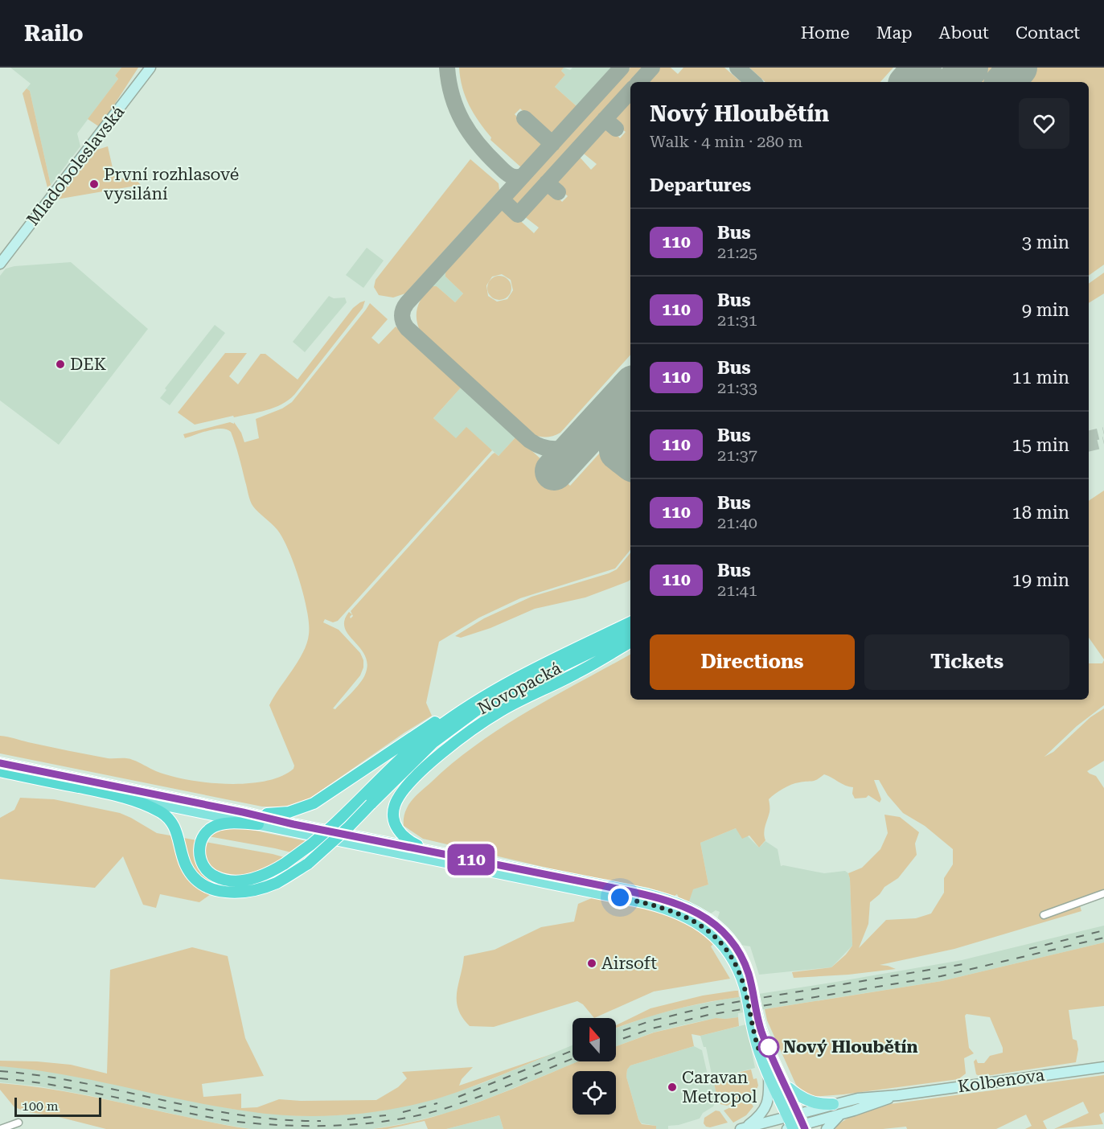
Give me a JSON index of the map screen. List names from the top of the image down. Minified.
{"streets":{"highway":["Novopacká"],"main road":["Mladoboleslavská","Kolbenova"]},"places":["První rozhlasové vysilání","DEK","Airsoft","Nový Hloubětín","Caravan Metropol"],"lines":["bus line 110"],"scale_bar":"100 m","north":"top","page":{"header":"Railo","nav":["Home","Map","About","Contact"],"on_map":"110","heading":[["Nový Hloubětín","Walk · 4 min · 280 m"],"Departures"],"list":[{"mark":"110","name":"Bus","note":"21:25","value":"3 min"},{"mark":"110","name":"Bus","note":"21:31","value":"9 min"},{"mark":"110","name":"Bus","note":"21:33","value":"11 min"},{"mark":"110","name":"Bus","note":"21:37","value":"15 min"},{"mark":"110","name":"Bus","note":"21:40","value":"18 min"},{"mark":"110","name":"Bus","note":"21:41","value":"19 min"}],"buttons":["Directions","Tickets"],"scale":"100 m"}}
